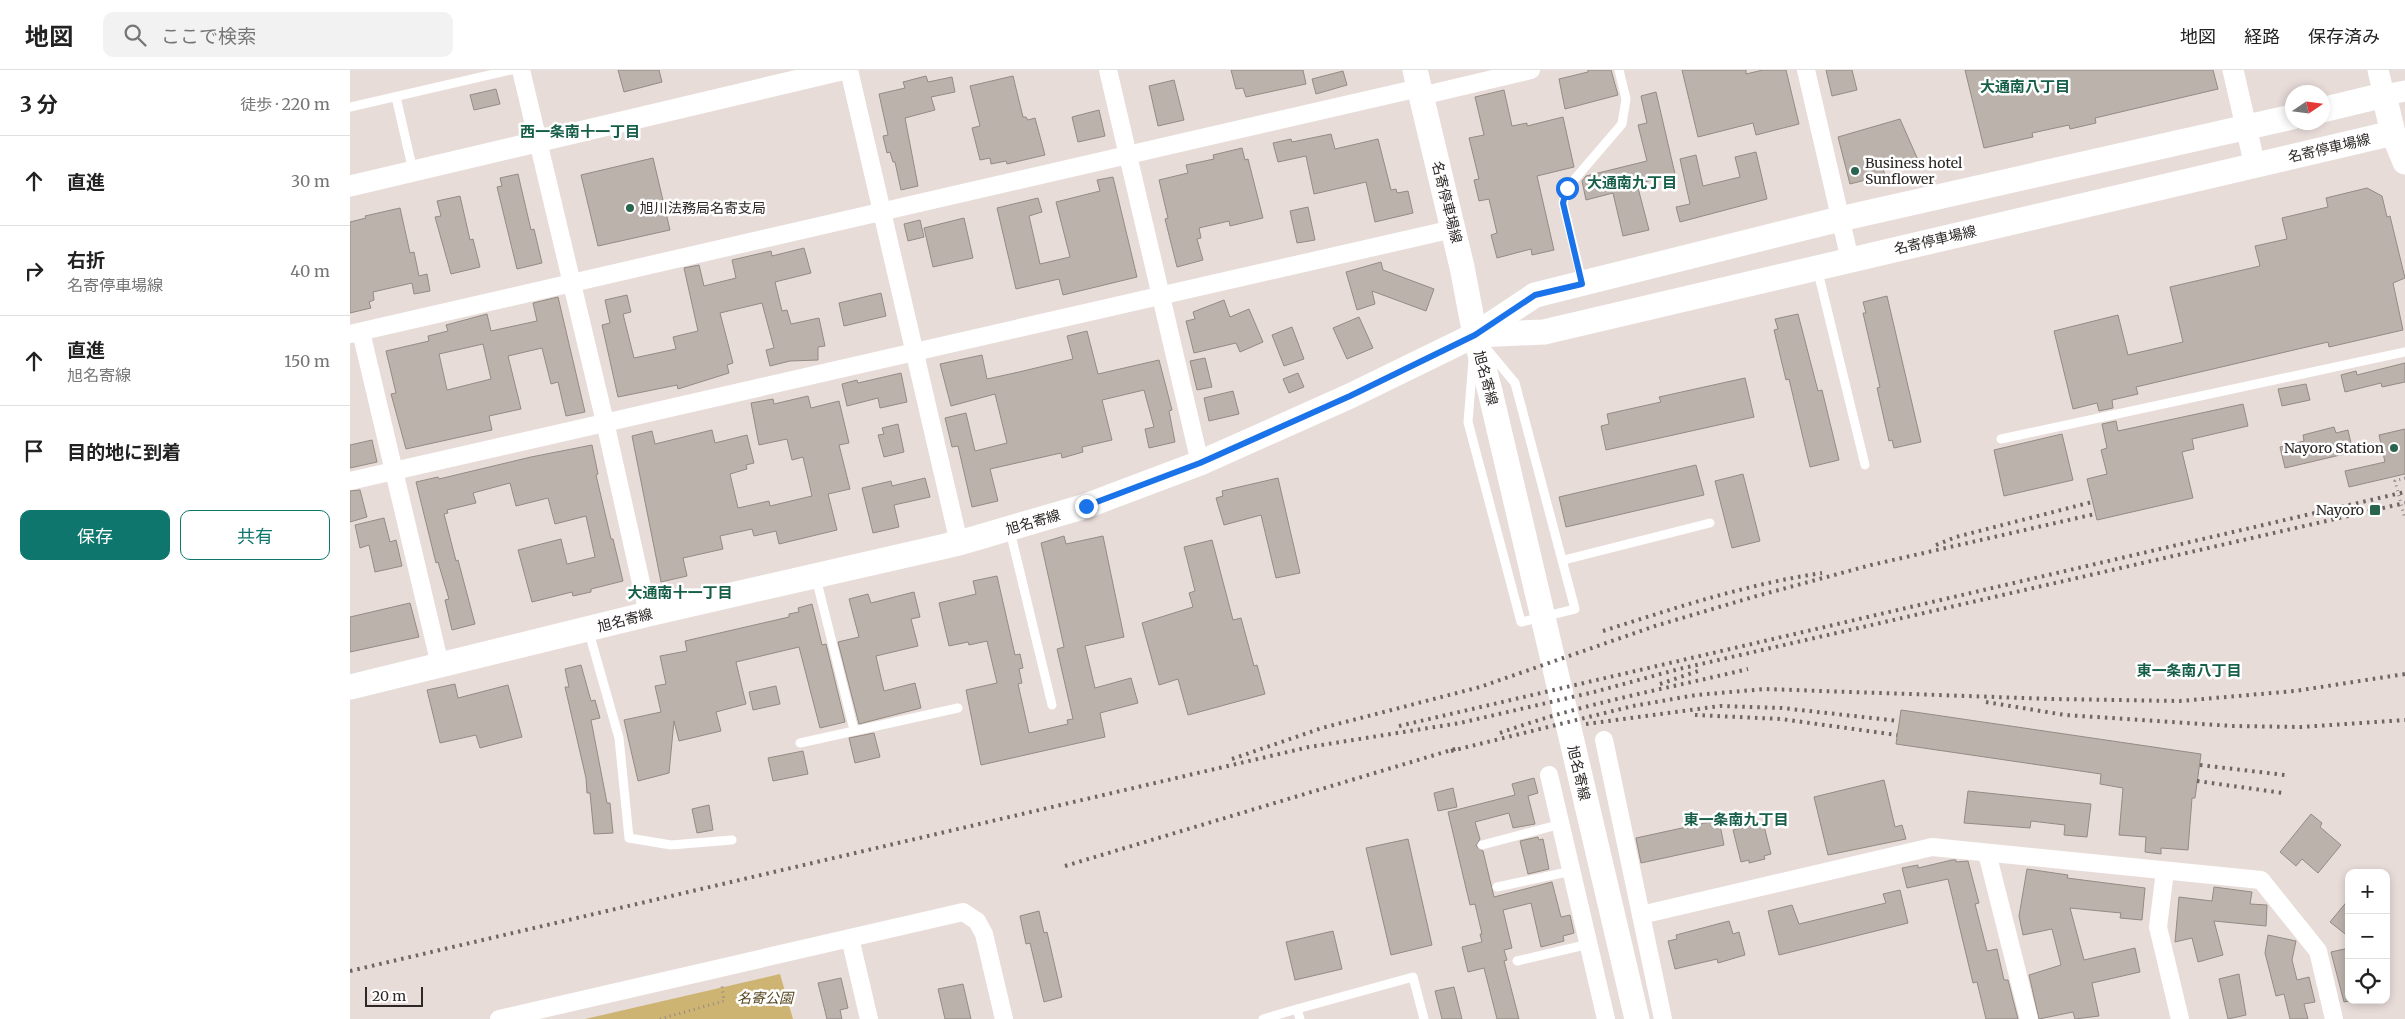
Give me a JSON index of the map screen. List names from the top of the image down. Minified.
{"streets":{"main road":["名寄停車場線","旭名寄線"]},"crossings":[["名寄停車場線","旭名寄線"]],"districts":["大通南八丁目","西一条南十一丁目","大通南九丁目","大通南十一丁目","東一条南八丁目","東一条南九丁目"],"parks":["名寄公園"],"places":{"other":["Business hotel Sunflower","旭川法務局名寄支局","Nayoro Station"],"transit":["Nayoro"]},"scale_bar":"20 m","north":"right","page":{"header":"地図","search":"ここで検索","nav":["地図","経路","保存済み"],"heading":["3 分","徒歩 · 220 m"],"list":[["直進","30 m"],["右折","名寄停車場線","40 m"],["直進","旭名寄線","150 m"],"目的地に到着"],"buttons":["保存","共有"],"map_buttons":["+","−"],"scale":"20 m"}}
